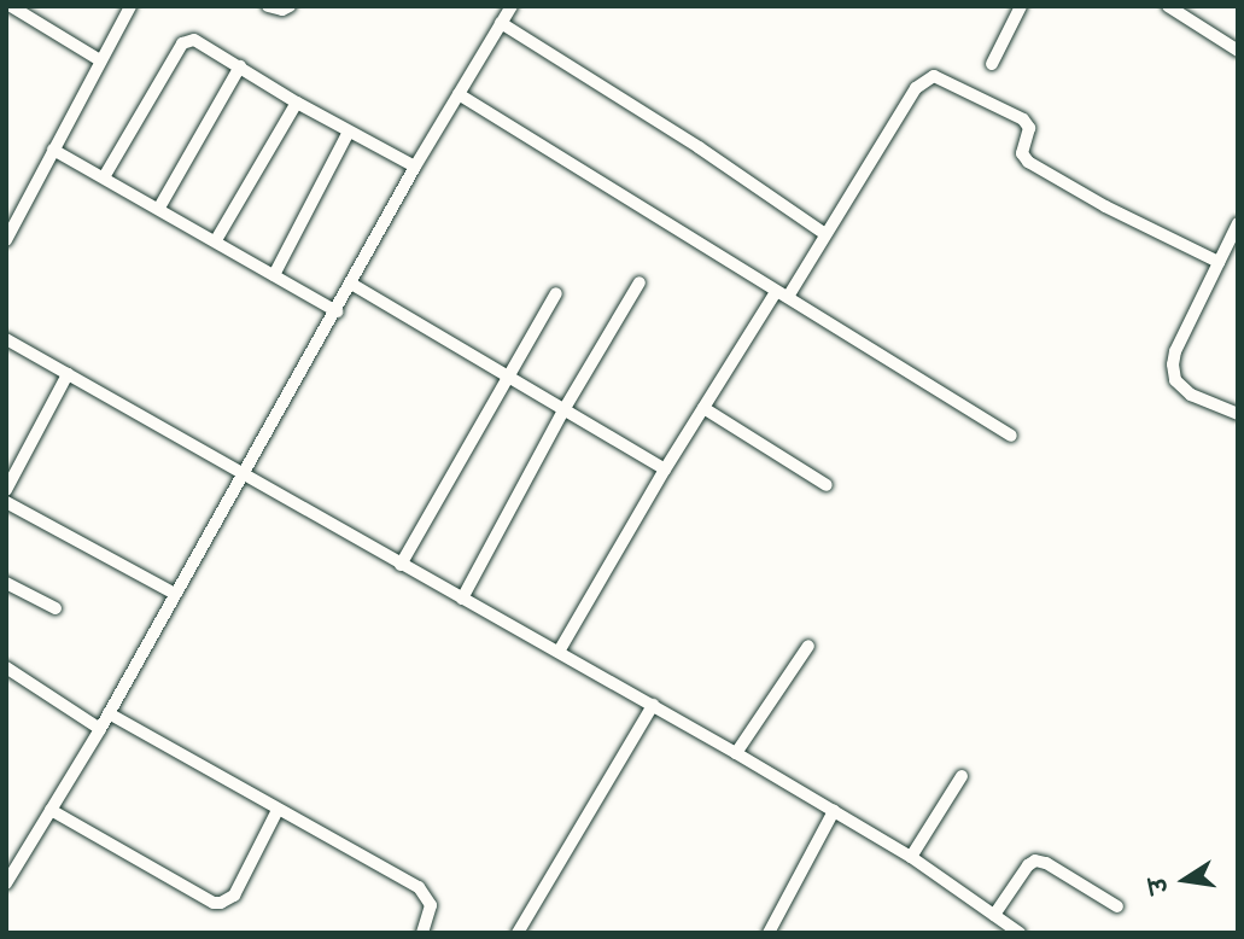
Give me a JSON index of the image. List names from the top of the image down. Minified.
{"north":"left"}
